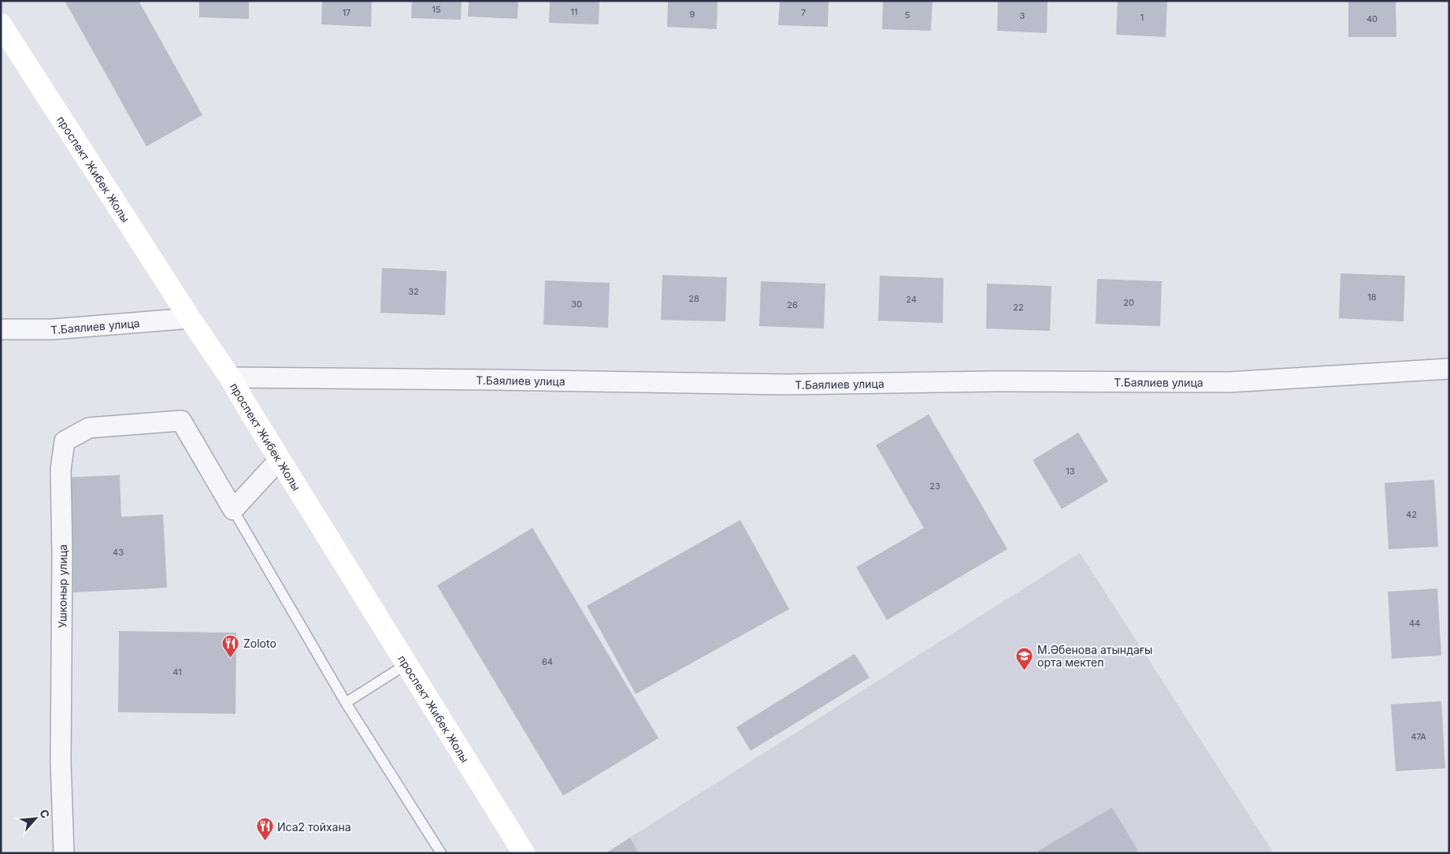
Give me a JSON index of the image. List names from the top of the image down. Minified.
{"streets":{"main road":["проспект Жибек Жолы"],"street":["Т.Баялиев улица","Ушконыр улица"]},"crossings":[["проспект Жибек Жолы","Т.Баялиев улица"]],"places":{"restaurant":["Zoloto","Иса2 тойхана"],"school or university":["М.Әбенова атындағы орта мектеп"]},"house_numbers":["15","11","17","7","9","5","3","1","40","32","18","28","24","20","30","26","22","13","23","42","43","44","64","41","47A"],"north":"top right"}
